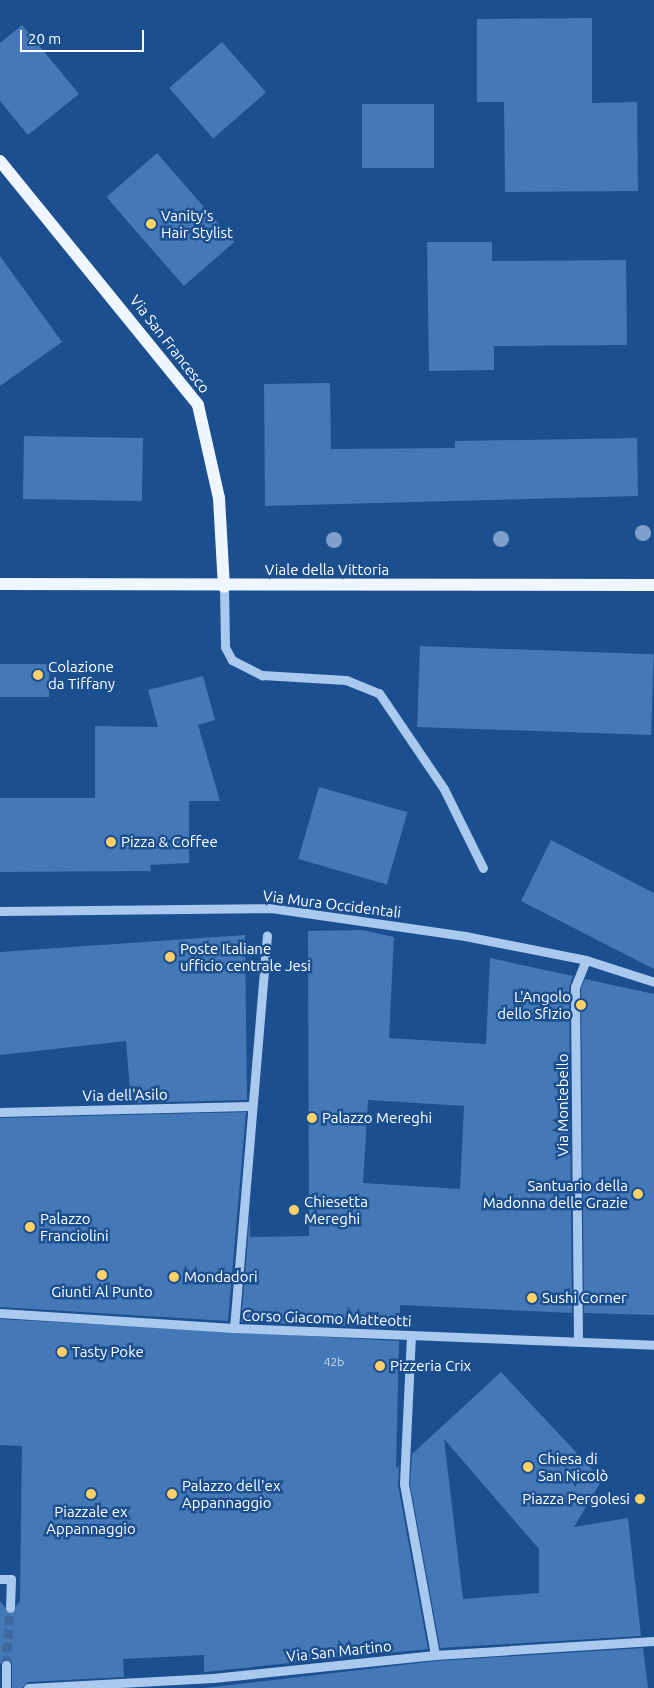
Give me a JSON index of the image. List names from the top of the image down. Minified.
{"streets":{"main road":["Via San Francesco","Viale della Vittoria"],"street":["Via Mura Occidentali","Via dell'Asilo","Via Montebello","Corso Giacomo Matteotti","Via San Martino"]},"crossings":[["Via San Francesco","Viale della Vittoria"],["Via Mura Occidentali","Via Montebello"],["Via Montebello","Corso Giacomo Matteotti"]],"places":["Vanity's Hair Stylist","Colazione da Tiffany","Pizza & Coffee","Poste Italiane ufficio centrale Jesi","L'Angolo dello Sfizio","Palazzo Mereghi","Santuario della Madonna delle Grazie","Chiesetta Mereghi","Palazzo Franciolini","Giunti Al Punto","Mondadori","Sushi Corner","Tasty Poke","Pizzeria Crix","Chiesa di San Nicolò","Piazzale ex Appannaggio","Palazzo dell'ex Appannaggio","Piazza Pergolesi"],"house_numbers":["42b"],"scale_bar":"20 m"}
